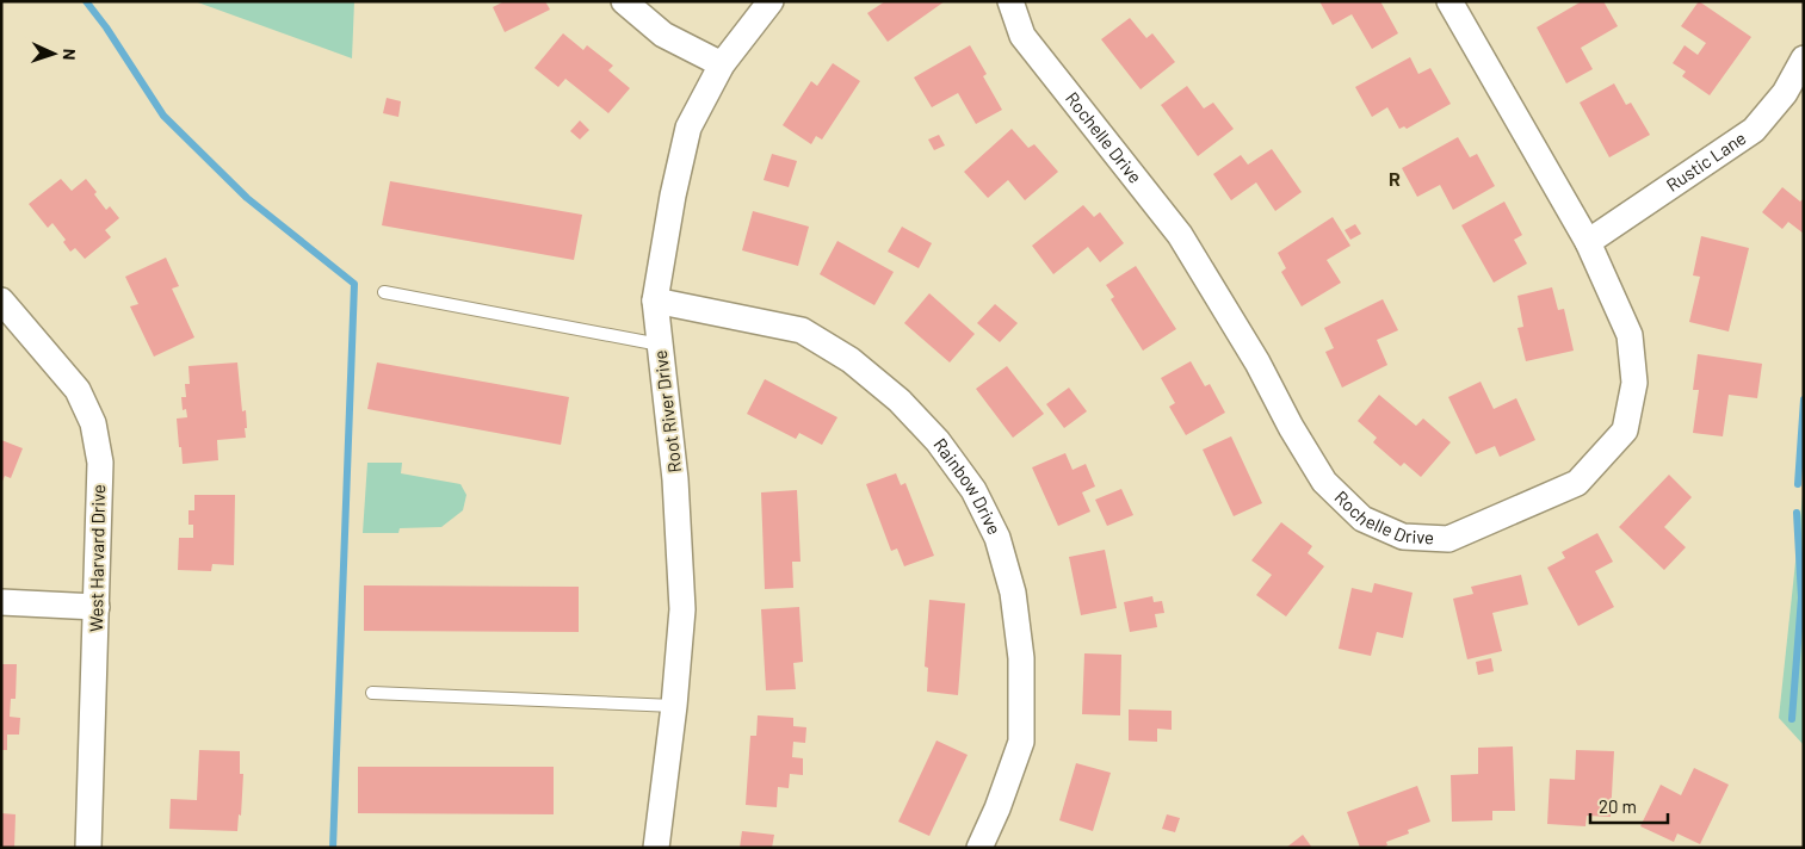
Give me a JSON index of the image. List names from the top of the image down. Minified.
{"streets":{"street":["Rochelle Drive","Rustic Lane","Root River Drive","Rainbow Drive","West Harvard Drive"]},"crossings":[["Rochelle Drive","Rustic Lane"],["Root River Drive","Rainbow Drive"]],"districts":["R"],"scale_bar":"20 m","north":"right"}
